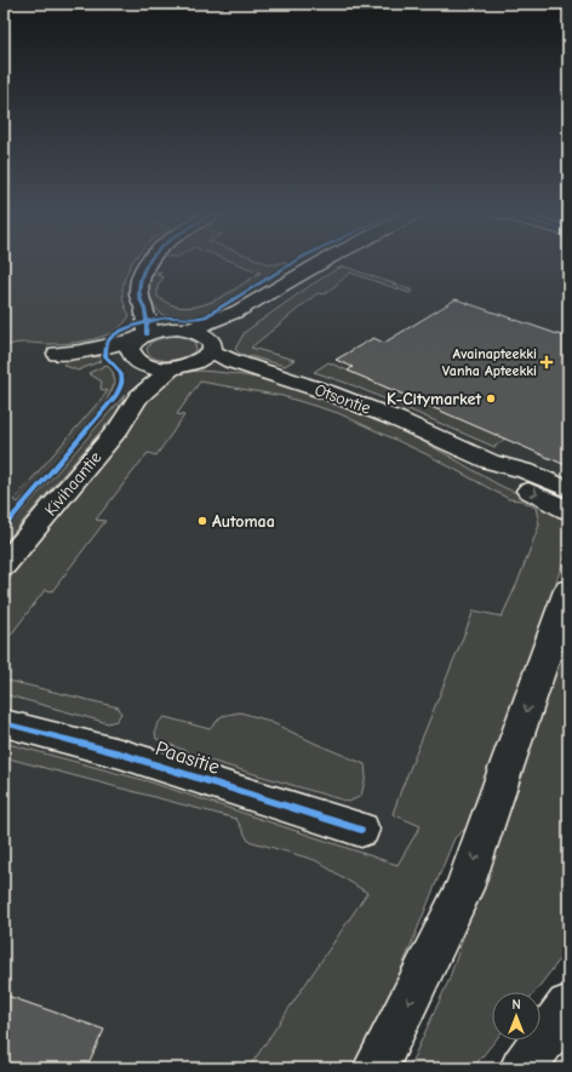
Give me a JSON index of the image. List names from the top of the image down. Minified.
{"streets":{"main road":["Otsontie","Kivihaantie","Paasitie"]},"crossings":[["Otsontie","Kivihaantie"]],"places":{"health":["Avainapteekki Vanha Apteekki"],"other":["K-Citymarket","Automaa"]},"north":"top"}
